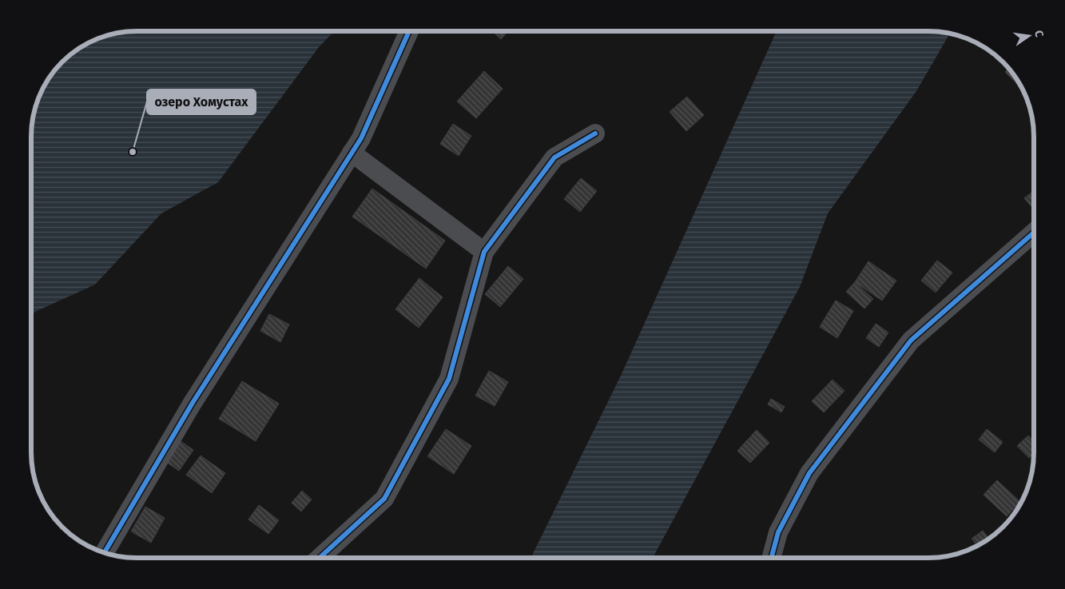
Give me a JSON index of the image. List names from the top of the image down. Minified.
{"places":["озеро Хомустах"],"north":"right"}
